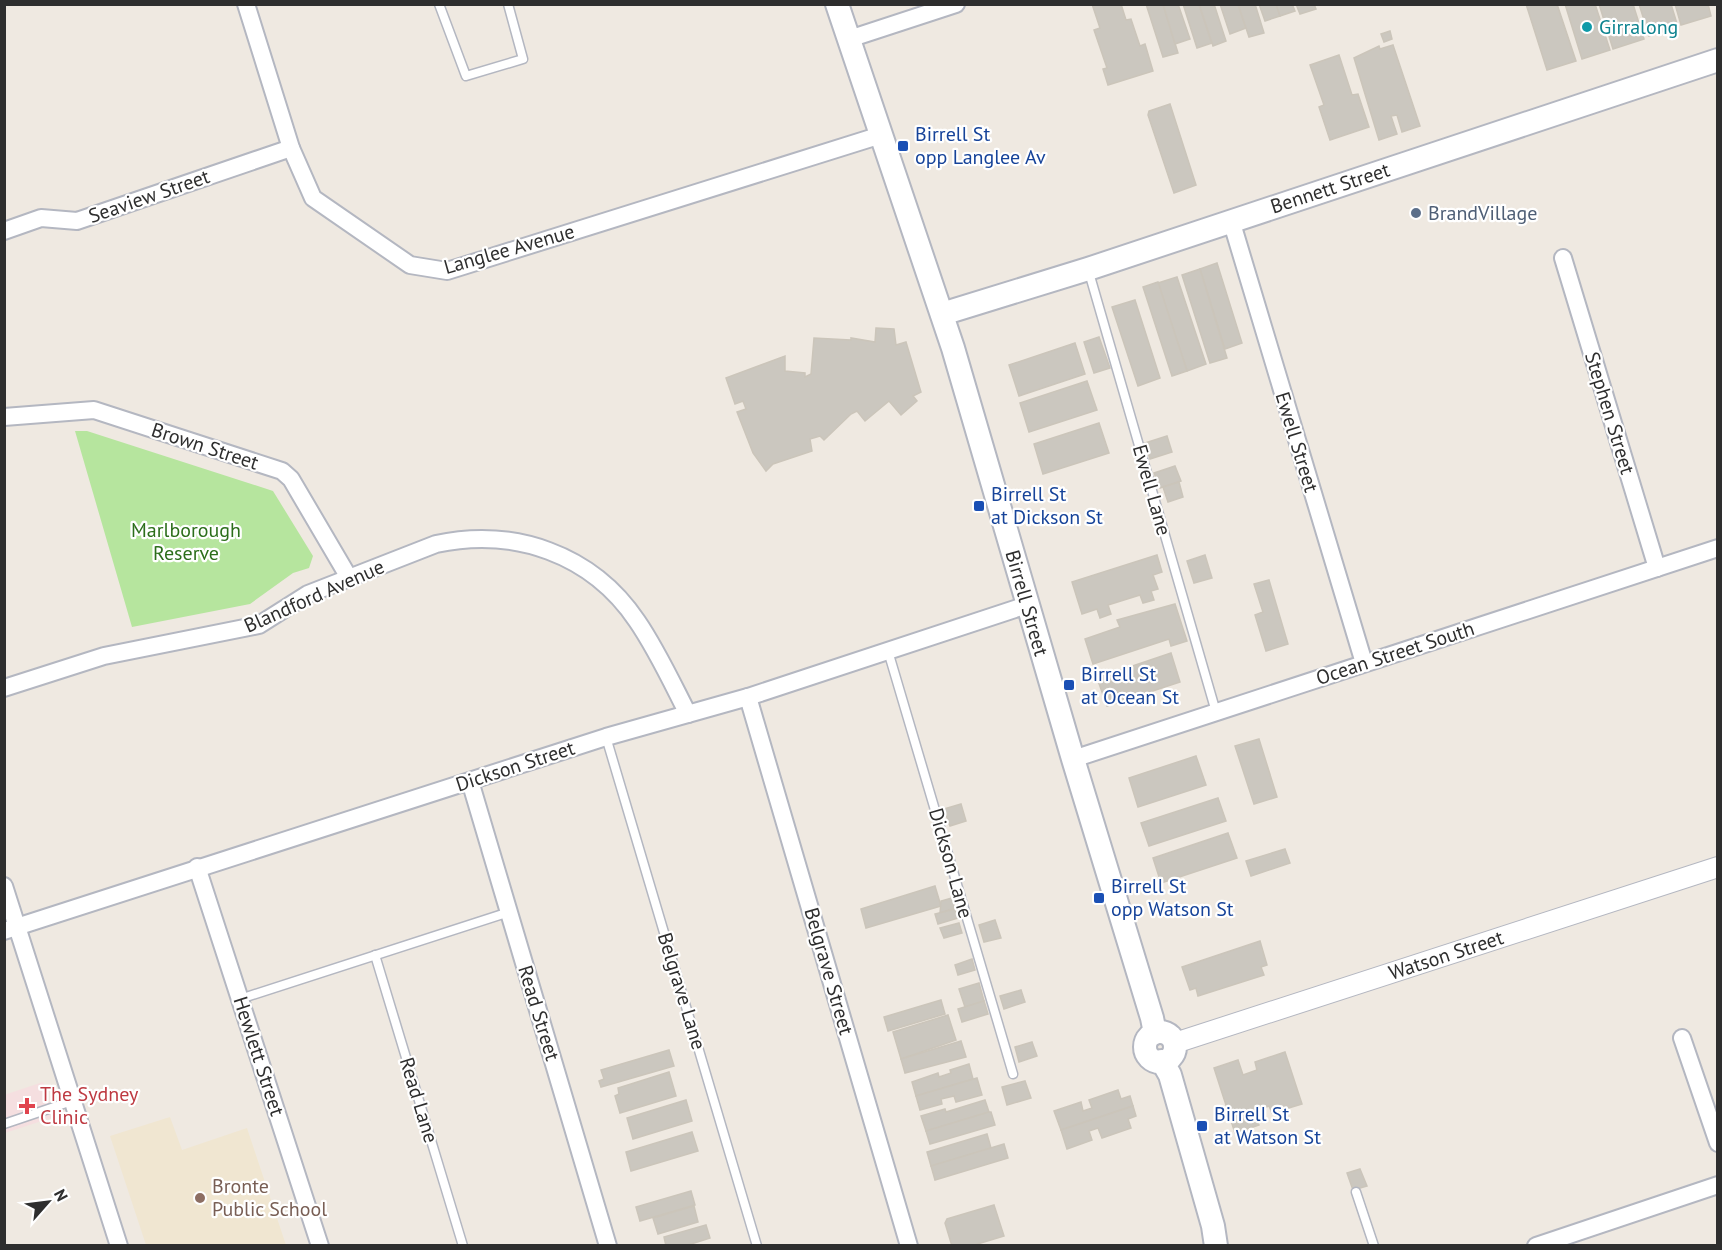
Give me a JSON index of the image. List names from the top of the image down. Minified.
{"streets":{"main road":["Bennett Street","Birrell Street"],"street":["Seaview Street","Langlee Avenue","Stephen Street","Ewell Street","Brown Street","Blandford Avenue","Ocean Street South","Dickson Street","Watson Street","Belgrave Street","Read Street","Hewlett Street"],"lane":["Ewell Lane","Dickson Lane","Belgrave Lane","Read Lane"]},"crossings":[["Bennett Street","Ewell Street"],["Bennett Street","Ewell Lane"],["Bennett Street","Birrell Street"],["Seaview Street","Langlee Avenue"],["Langlee Avenue","Birrell Street"],["Stephen Street","Ocean Street South"],["Ewell Street","Ocean Street South"],["Brown Street","Blandford Avenue"],["Ewell Lane","Ocean Street South"],["Blandford Avenue","Dickson Street"],["Birrell Street","Ocean Street South"],["Birrell Street","Dickson Street"],["Birrell Street","Watson Street"],["Dickson Street","Dickson Lane"],["Dickson Street","Belgrave Street"],["Dickson Street","Belgrave Lane"],["Dickson Street","Read Street"],["Dickson Street","Hewlett Street"]],"parks":["Marlborough Reserve"],"places":{"other":["Girralong","BrandVillage","Bronte Public School"],"transit":["Birrell St opp Langlee Av","Birrell St at Dickson St","Birrell St at Ocean St","Birrell St opp Watson St","Birrell St at Watson St"],"health":["The Sydney Clinic"]},"north":"top right"}
